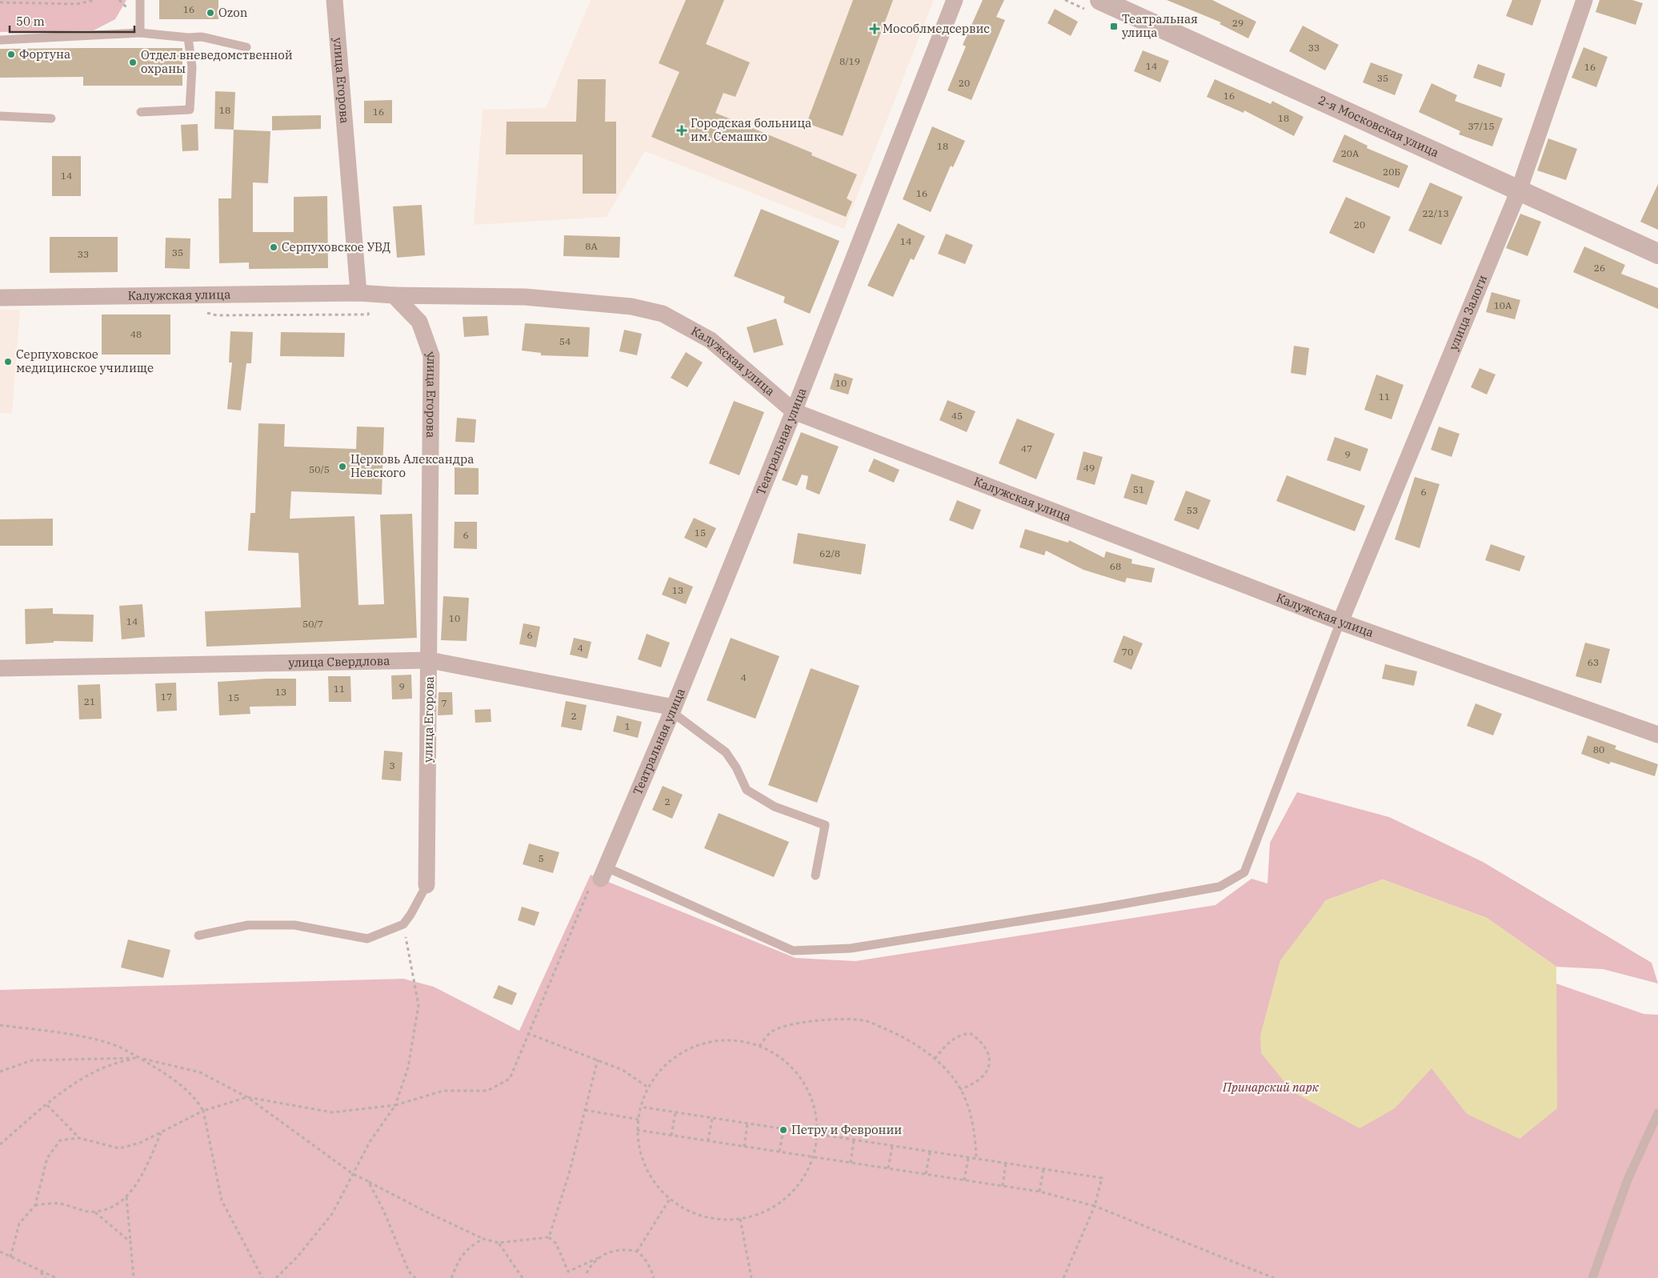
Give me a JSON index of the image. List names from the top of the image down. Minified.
{"streets":{"street":["улица Егорова","2-я Московская улица","Калужская улица","улица Залоги","Театральная улица","улица Свердлова"]},"crossings":[["улица Егорова","Калужская улица"],["улица Егорова","улица Свердлова"],["2-я Московская улица","улица Залоги"],["Калужская улица","улица Залоги"],["Калужская улица","Театральная улица"],["Театральная улица","улица Свердлова"]],"parks":["Принарский парк"],"places":{"other":["Ozon","Фортуна","Отдел вневедомственной охраны","Серпуховское УВД","Серпуховское медицинское училище","Церковь Александра Невского","Петру и Февронии"],"transit":["Театральная улица"],"health":["Мособлмедсервис","Городская больница им. Семашко"]},"house_numbers":["16","29","33","8/19","14","16","35","20","16","18","16","18","37/15","18","20А","20Б","14","16","22/13","20","14","8А","35","33","26","10А","48","54","10","11","45","47","9","49","50/5","51","6","53","15","6","62/8","68","13","10","14","50/7","6","4","70","63","4","9","11","13","17","15","21","7","2","1","80","3","2","5"],"scale_bar":"50 m"}
